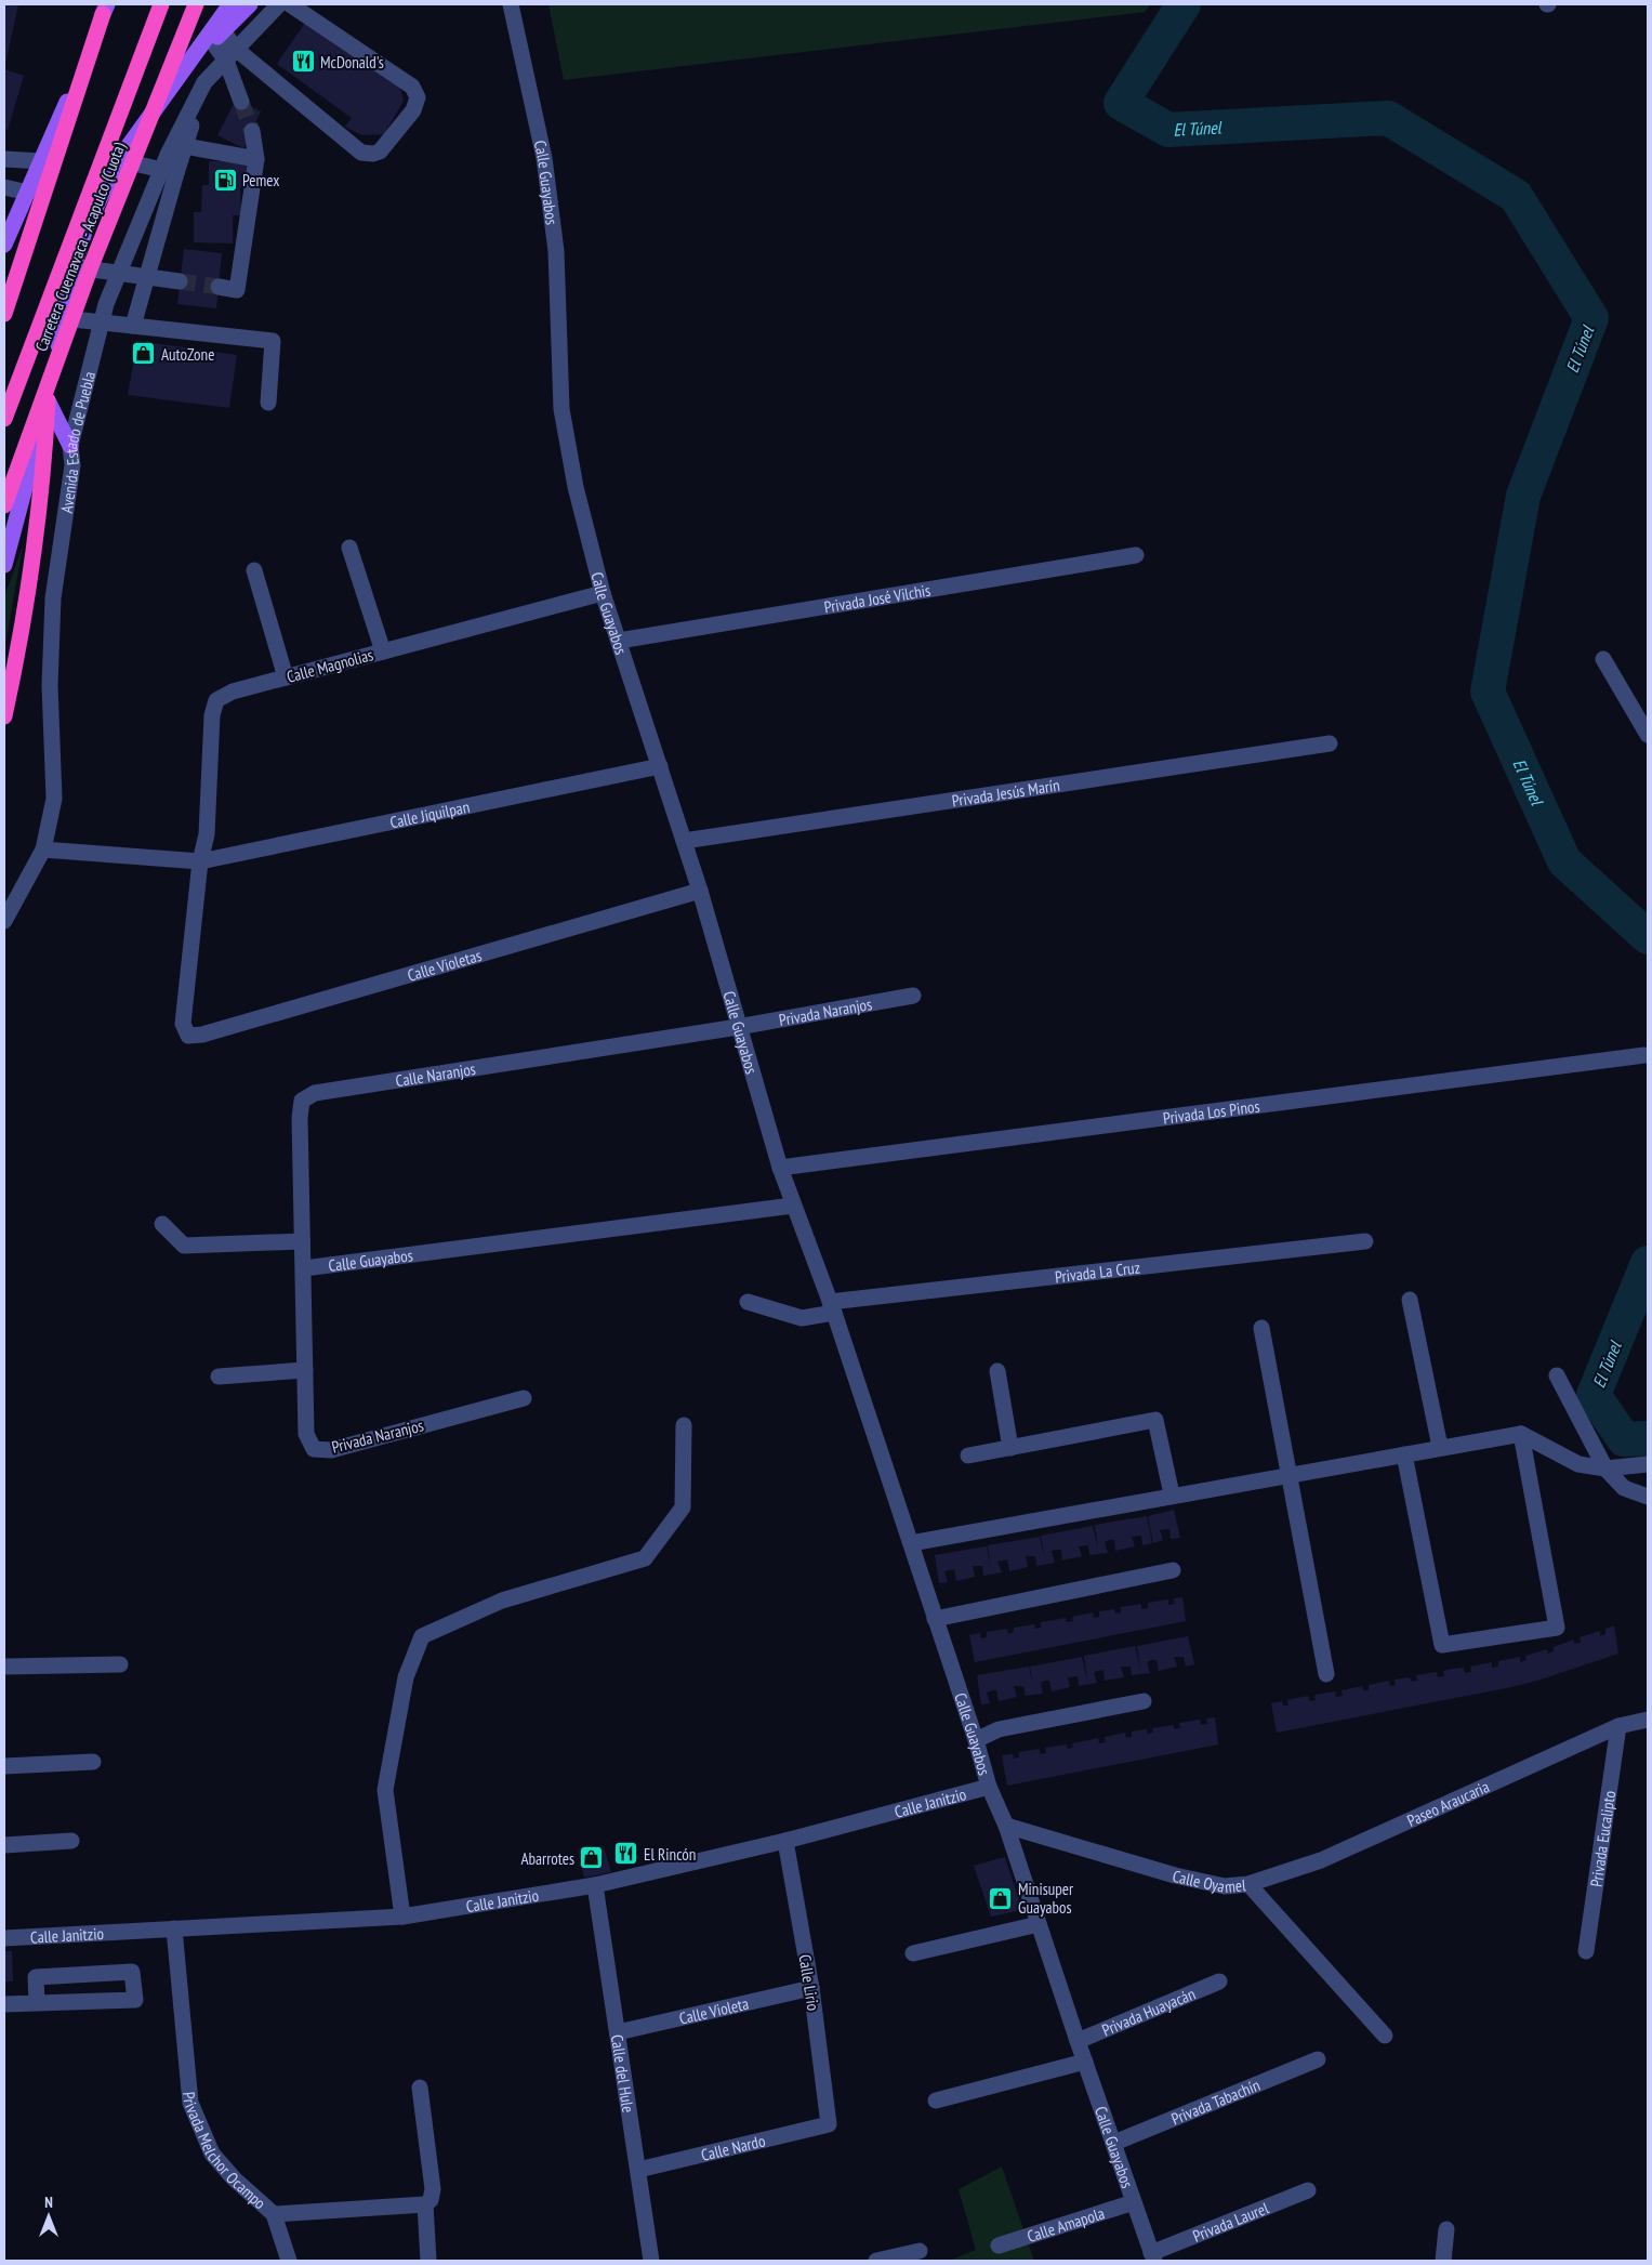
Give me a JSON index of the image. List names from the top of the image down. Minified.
{"streets":{"highway":["Carretera Cuernavaca - Acapulco (Cuota)"],"street":["Calle Guayabos","Avenida Estado de Puebla","Privada José Vilchis","Calle Magnolias","Privada Jesús Marín","Calle Jiquilpan","Calle Violetas","Privada Naranjos","Calle Naranjos","Privada Los Pinos","Privada La Cruz","Calle Janitzio","Paseo Araucaria","Privada Eucalipto","Calle Oyamel","Calle Lirio","Calle Violeta","Privada Huayacán","Calle del Hule","Privada Tabachín","Privada Melchor Ocampo","Calle Nardo","Privada Laurel","Calle Amapola"]},"crossings":[["Calle Guayabos","Privada José Vilchis"],["Calle Guayabos","Calle Magnolias"],["Calle Guayabos","Privada Jesús Marín"],["Calle Guayabos","Calle Jiquilpan"],["Calle Guayabos","Calle Violetas"],["Calle Guayabos","Privada Naranjos"],["Calle Guayabos","Calle Naranjos"],["Calle Guayabos","Privada Los Pinos"],["Calle Guayabos","Privada La Cruz"],["Calle Guayabos","Calle Janitzio"],["Calle Guayabos","Calle Oyamel"],["Calle Guayabos","Privada Huayacán"],["Calle Guayabos","Privada Tabachín"],["Calle Guayabos","Privada Laurel"],["Calle Guayabos","Calle Amapola"],["Avenida Estado de Puebla","Calle Jiquilpan"],["Calle Magnolias","Calle Jiquilpan"],["Calle Magnolias","Calle Violetas"],["Calle Jiquilpan","Calle Violetas"],["Privada Naranjos","Calle Naranjos"],["Calle Janitzio","Calle Lirio"],["Calle Janitzio","Calle del Hule"],["Calle Janitzio","Privada Melchor Ocampo"],["Paseo Araucaria","Privada Eucalipto"],["Paseo Araucaria","Calle Oyamel"],["Calle Lirio","Calle Violeta"],["Calle Lirio","Calle Nardo"],["Calle Violeta","Calle del Hule"],["Calle del Hule","Calle Nardo"]],"water":["El Túnel"],"places":{"restaurant":["McDonald's","El Rincón"],"fuel station":["Pemex"],"shop":["AutoZone","Abarrotes","Minisuper Guayabos"]},"north":"top"}
